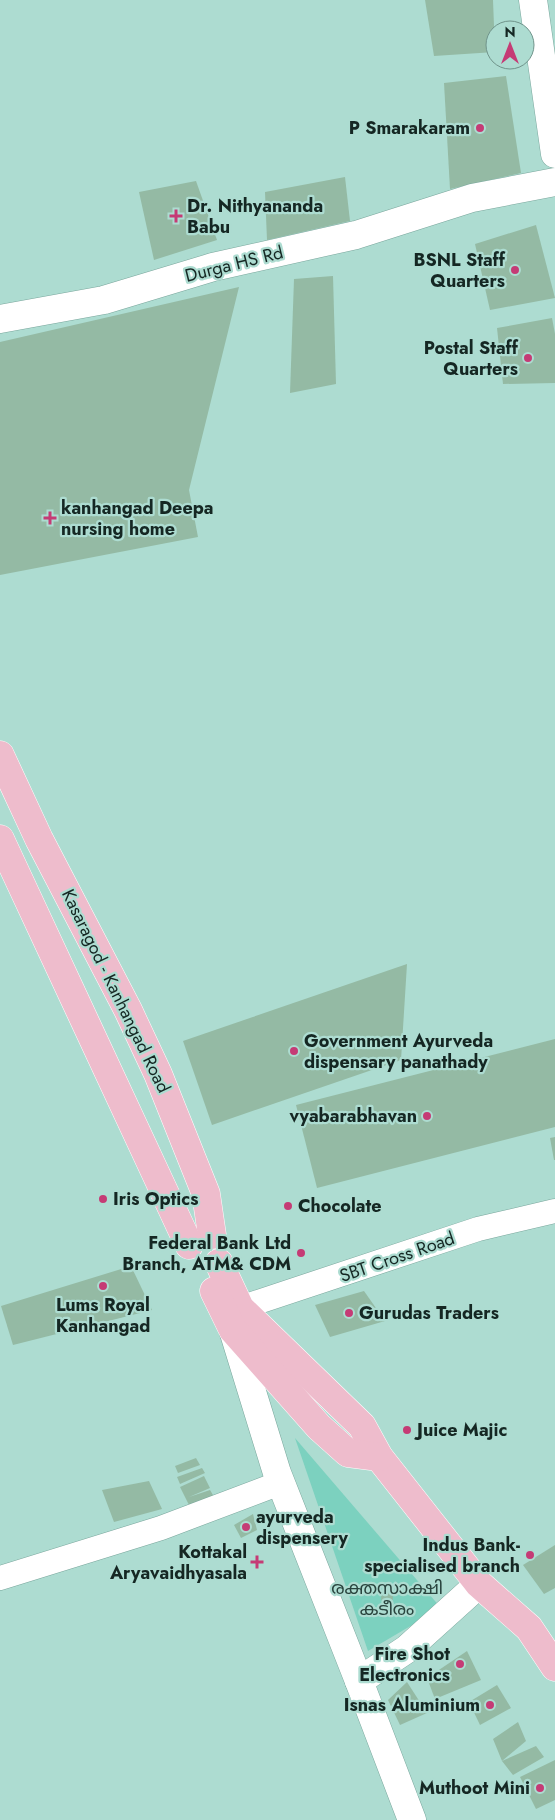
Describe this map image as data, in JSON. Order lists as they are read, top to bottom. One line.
{"streets":{"main road":["Kasaragod - Kanhangad Road"],"street":["Durga HS Rd","SBT Cross Road"]},"crossings":[["Kasaragod - Kanhangad Road","SBT Cross Road"]],"parks":["രക്തസാക്ഷി കടീരം"],"places":{"other":["P Smarakaram","BSNL Staff Quarters","Postal Staff Quarters","Government Ayurveda dispensary panathady","vyabarabhavan","Iris Optics","Chocolate","Federal Bank Ltd Branch, ATM& CDM","Lums Royal Kanhangad","Gurudas Traders","Juice Majic","ayurveda dispensery","Indus Bank- specialised branch","Fire Shot Electronics","Isnas Aluminium","Muthoot Mini"],"health":["Dr. Nithyananda Babu","kanhangad Deepa nursing home","Kottakal Aryavaidhyasala"]},"north":"top"}
